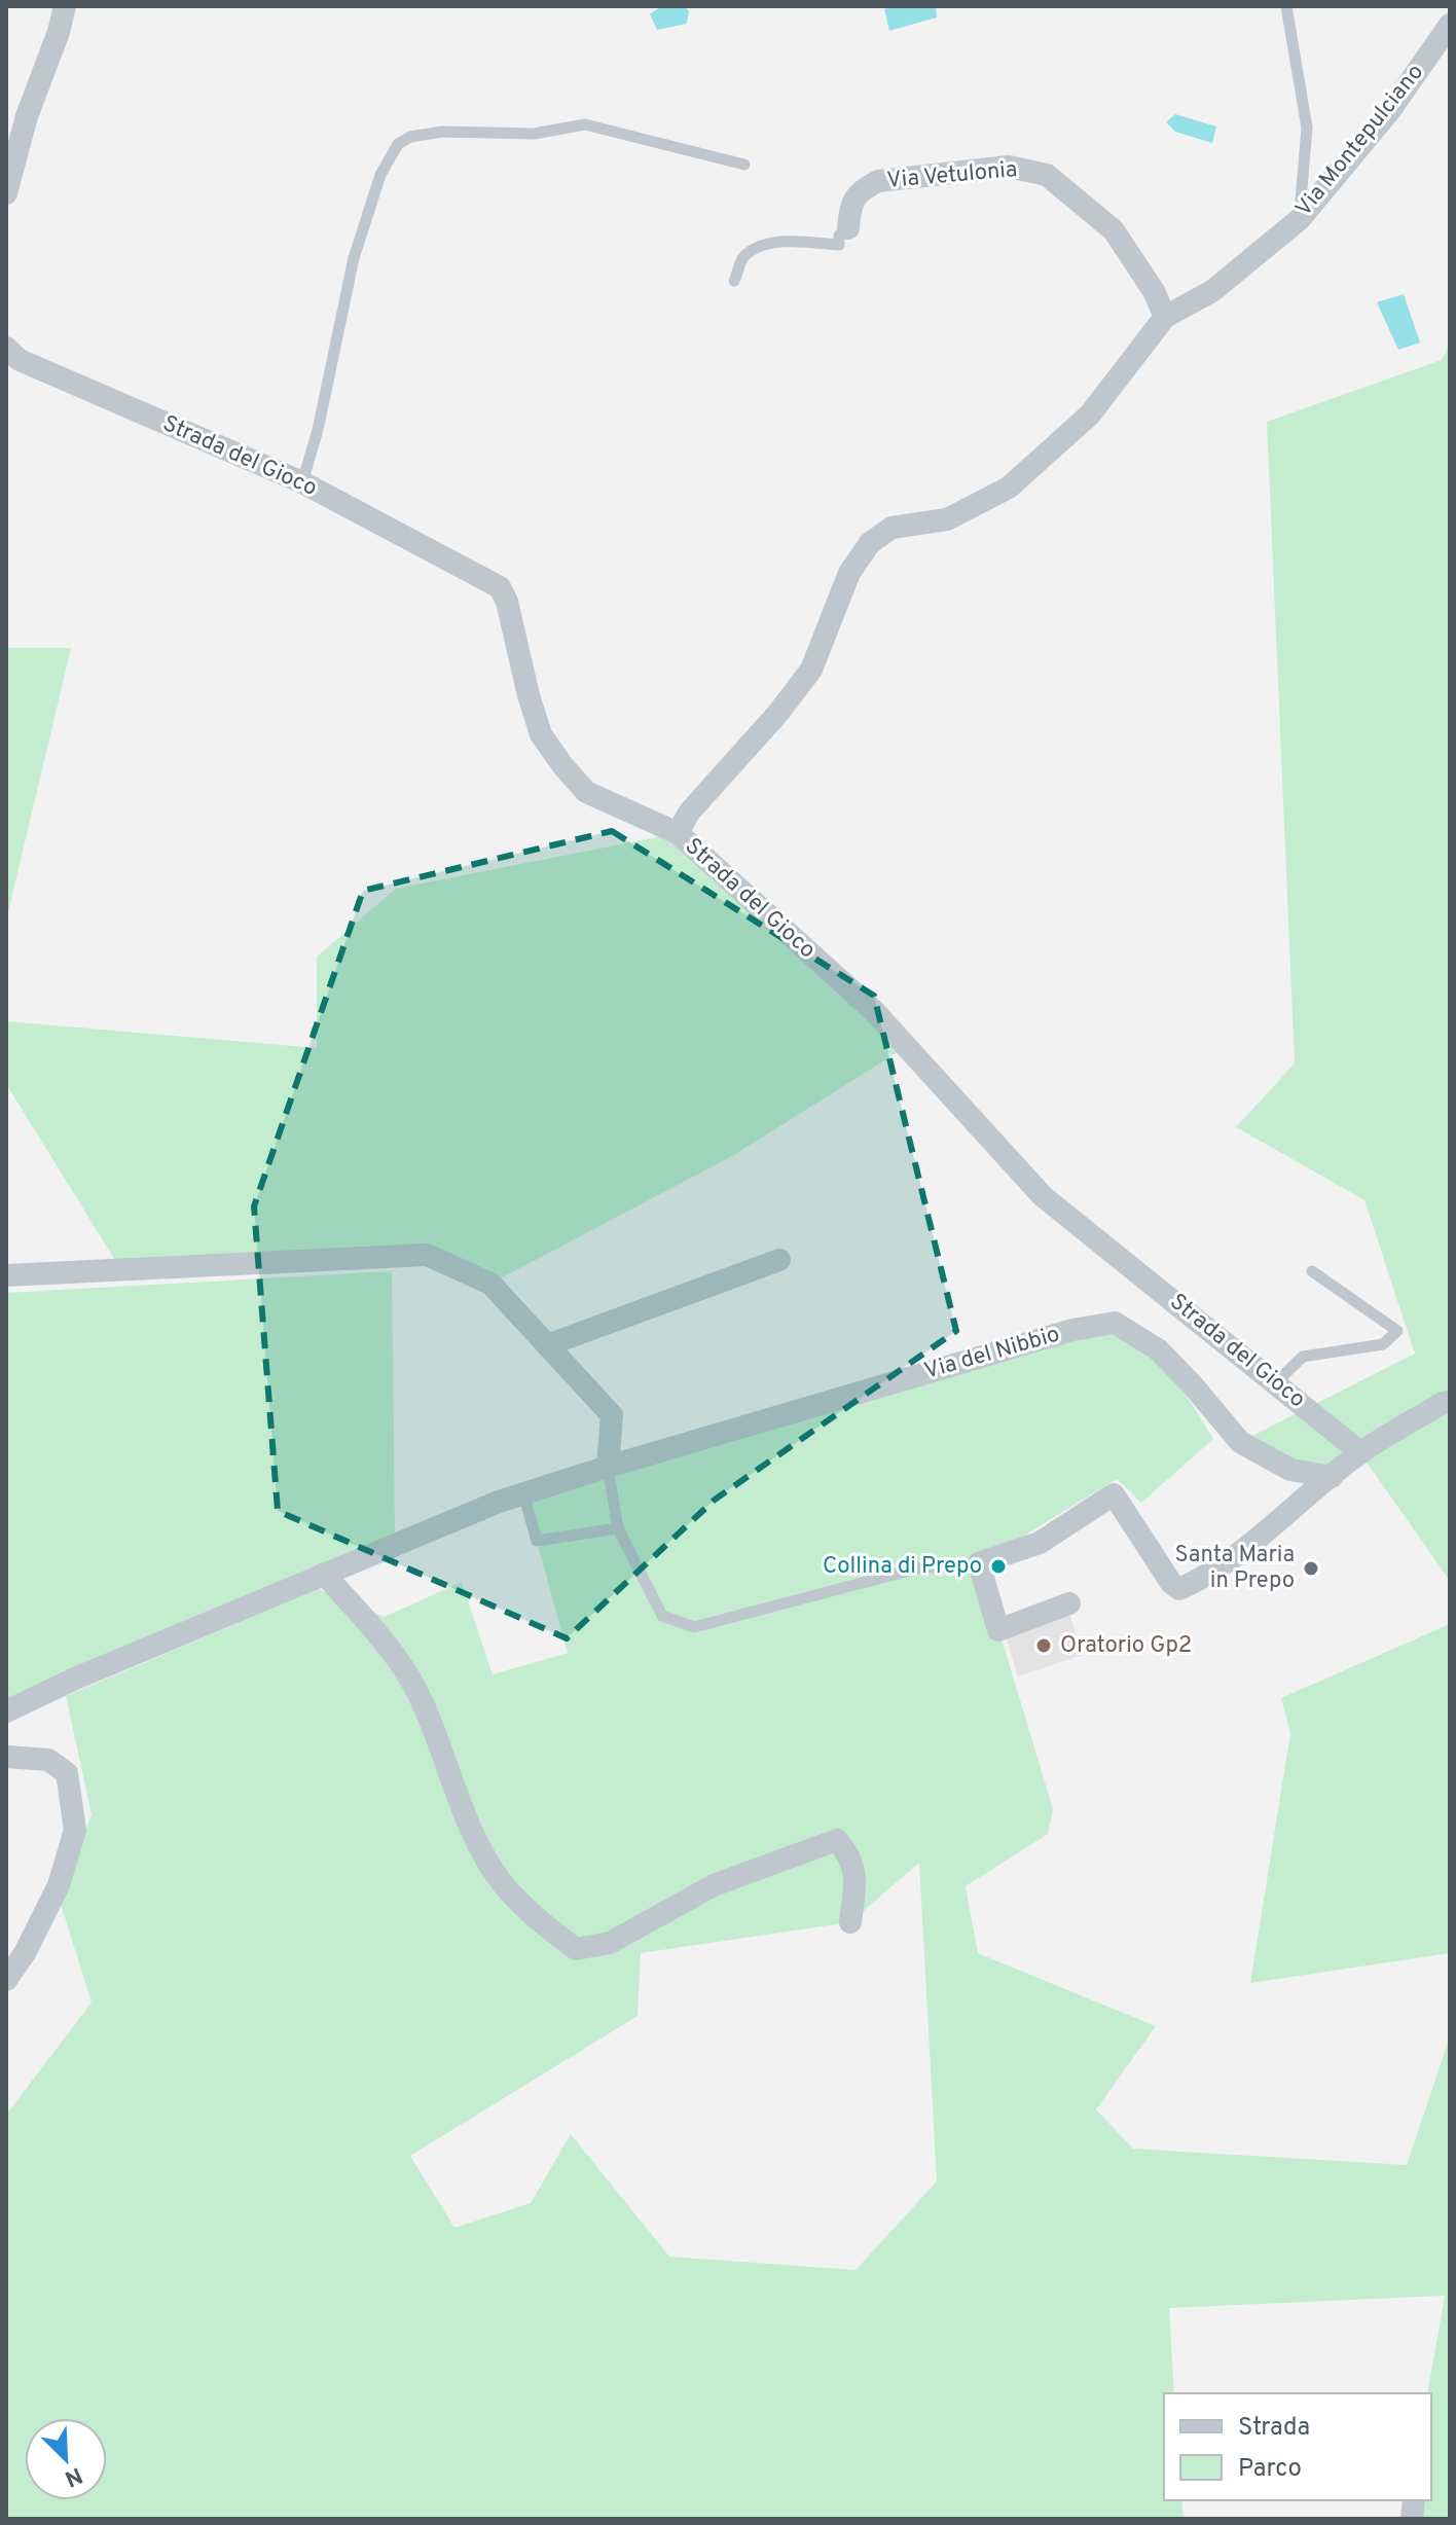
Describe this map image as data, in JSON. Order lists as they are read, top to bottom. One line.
{"streets":{"street":["Via Montepulciano","Via Vetulonia","Strada del Gioco","Via del Nibbio"]},"crossings":[["Via Montepulciano","Via Vetulonia"],["Via Montepulciano","Strada del Gioco"]],"places":["Collina di Prepo","Santa Maria in Prepo","Oratorio Gp2"],"legend":["Strada","Parco"],"north":"bottom right"}
